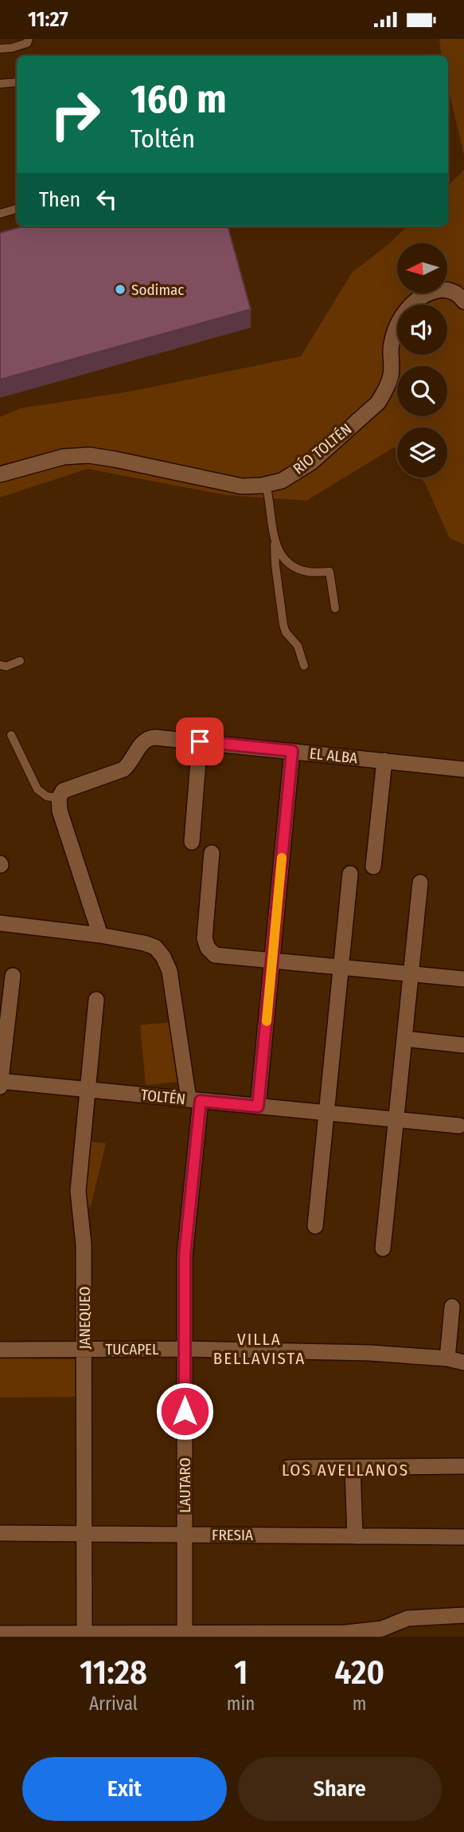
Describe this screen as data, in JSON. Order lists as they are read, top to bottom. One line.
{"streets":{"street":["RÍO TOLTÉN","EL ALBA","TOLTÉN","JANEQUEO","TUCAPEL","LAUTARO","FRESIA"]},"crossings":[["TOLTÉN","JANEQUEO"],["TOLTÉN","LAUTARO"],["JANEQUEO","TUCAPEL"],["JANEQUEO","FRESIA"],["TUCAPEL","LAUTARO"],["LAUTARO","FRESIA"]],"districts":["VILLA BELLAVISTA","LOS AVELLANOS"],"places":["Sodimac"],"north":"left","page":{"status":"11:27","turn":["160 m","Toltén"],"then":"Then","eta":["11:28","Arrival","1","min","420","m"],"buttons":["Exit","Share"]}}
